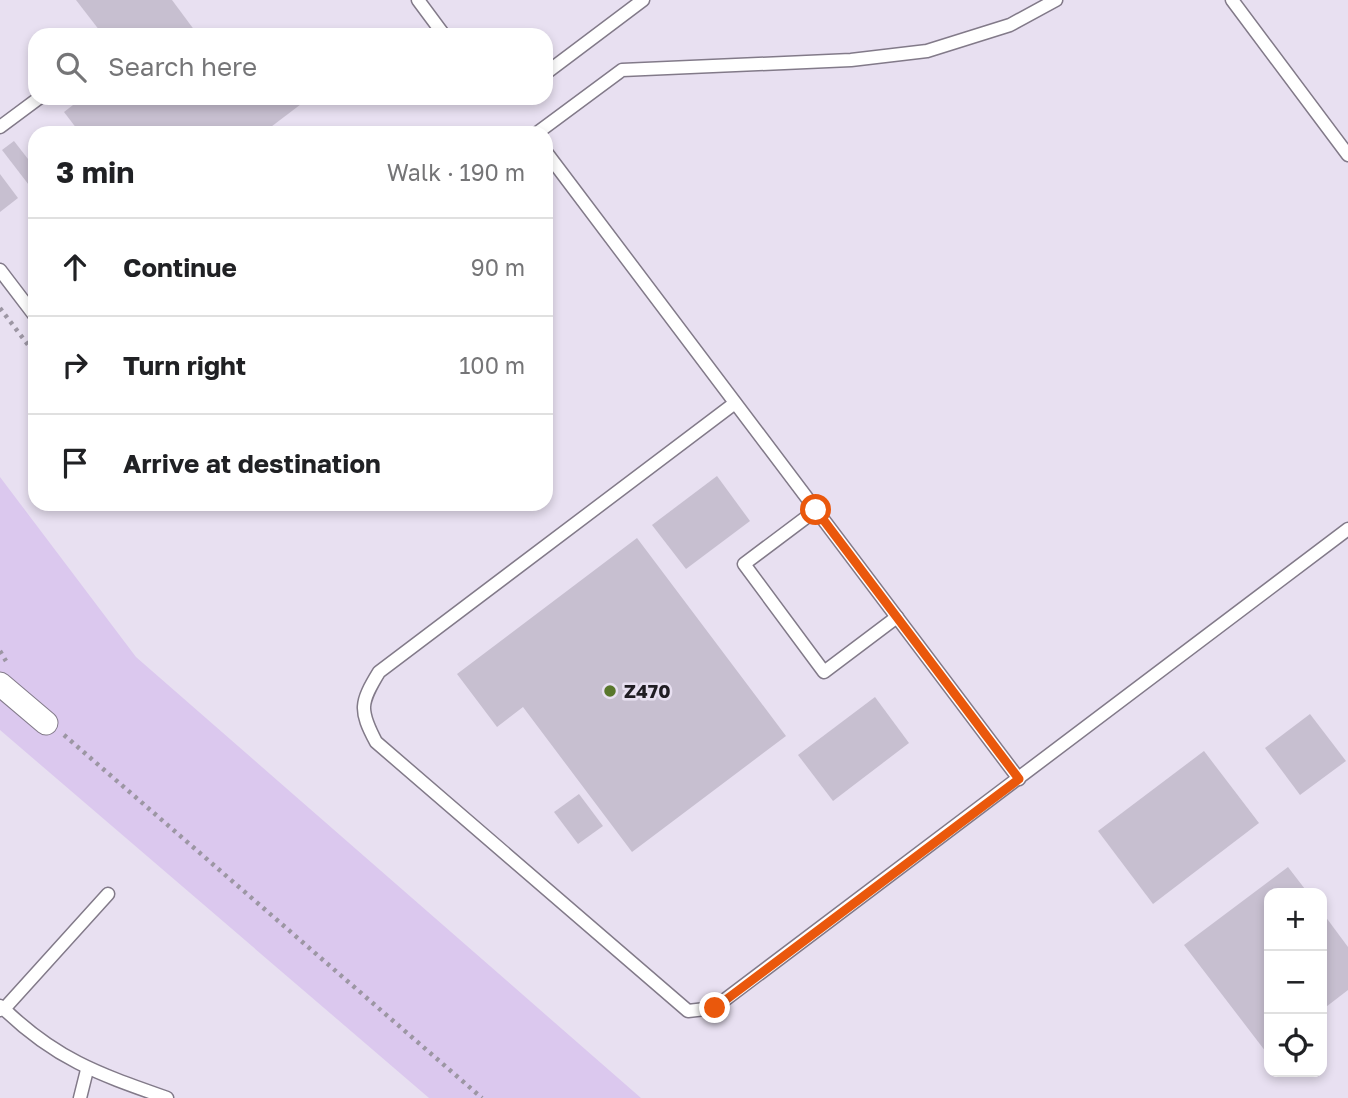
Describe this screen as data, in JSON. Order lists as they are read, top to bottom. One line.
{"places":["Z470"],"page":{"search":"Search here","heading":["3 min","Walk · 190 m"],"list":[["Continue","90 m"],["Turn right","100 m"],"Arrive at destination"],"map_buttons":["+","−"]}}
